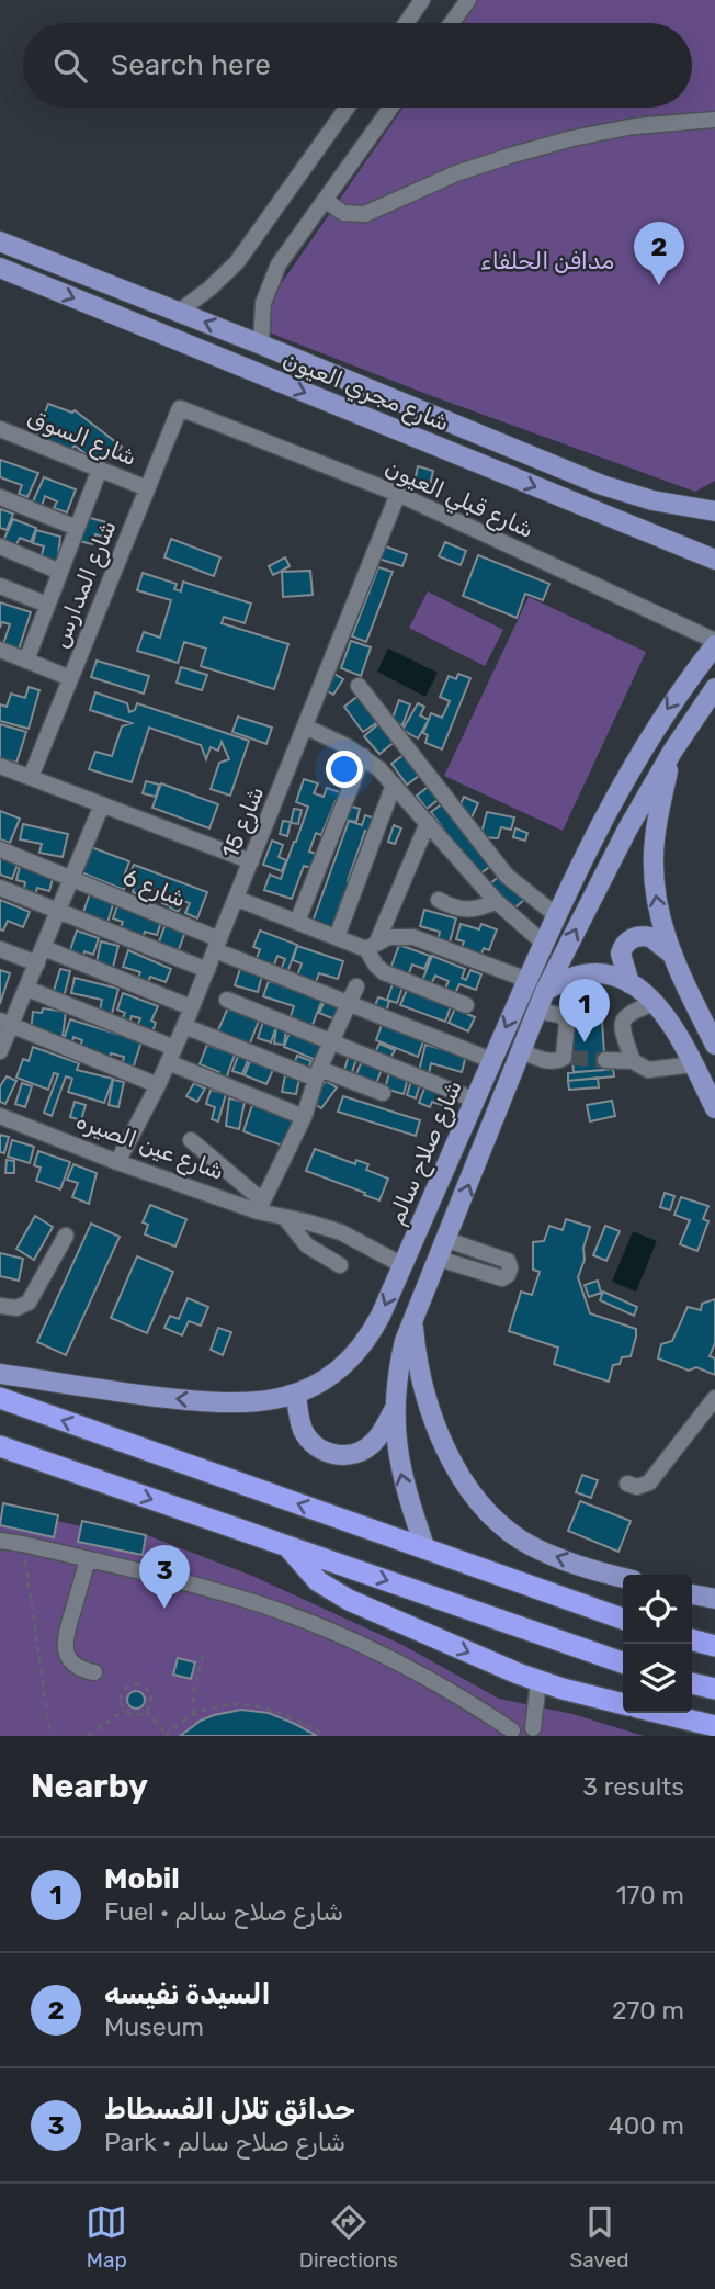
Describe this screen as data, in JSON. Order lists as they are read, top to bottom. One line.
{"streets":{"main road":["شارع مجري العيون","شارع صلاح سالم"],"street":["شارع السوق","شارع قبلي العيون","شارع المدارس","شارع 15","شارع 6","شارع عين الصيره"]},"crossings":[["شارع السوق","شارع المدارس"],["شارع قبلي العيون","شارع المدارس"],["شارع قبلي العيون","شارع 15"],["شارع قبلي العيون","شارع صلاح سالم"],["شارع 15","شارع 6"],["شارع 15","شارع عين الصيره"],["شارع 6","شارع صلاح سالم"],["شارع عين الصيره","شارع صلاح سالم"]],"parks":["مدافن الحلفاء"],"page":{"search":"Search here","pins":["2","1","3"],"heading":["Nearby","3 results"],"list":[{"mark":"1","name":"Mobil","note":"Fuel · شارع صلاح سالم","value":"170 m"},{"mark":"2","name":"السيدة نفيسه","note":"Museum","value":"270 m"},{"mark":"3","name":"حدائق تلال الفسطاط","note":"Park · شارع صلاح سالم","value":"400 m"}],"nav":["Map","Directions","Saved"]}}
